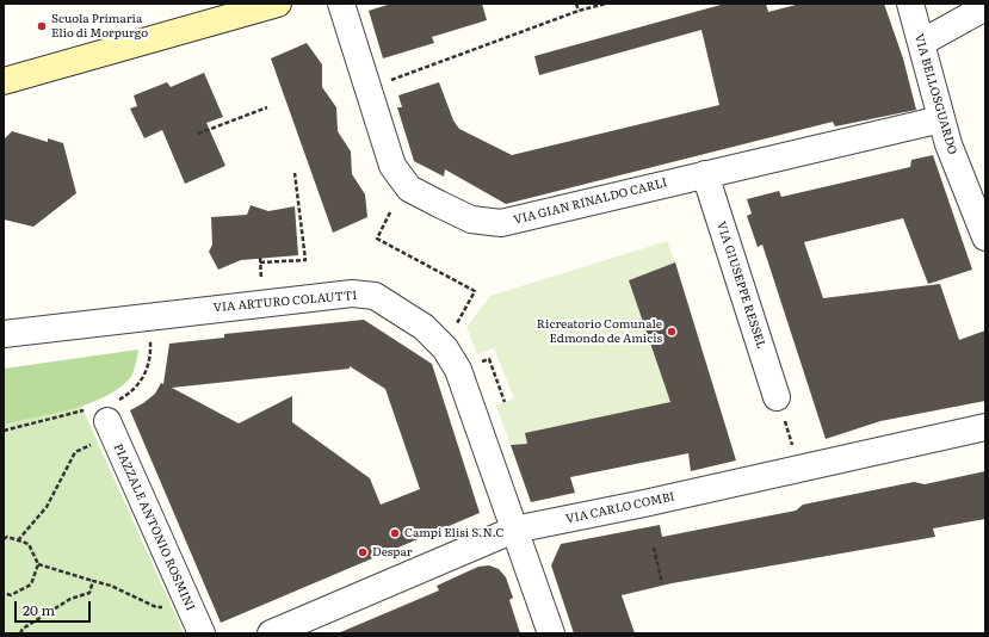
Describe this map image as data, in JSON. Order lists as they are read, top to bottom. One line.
{"streets":{"street":["VIA BELLOSGUARDO","VIA GIAN RINALDO CARLI","VIA GIUSEPPE RESSEL","VIA ARTURO COLAUTTI","VIA CARLO COMBI","PIAZZALE ANTONIO ROSMINI"]},"crossings":[["VIA BELLOSGUARDO","VIA GIAN RINALDO CARLI"],["VIA GIAN RINALDO CARLI","VIA GIUSEPPE RESSEL"],["VIA ARTURO COLAUTTI","VIA CARLO COMBI"]],"places":["Scuola Primaria Elio di Morpurgo","Ricreatorio Comunale Edmondo de Amicis","Campi Elisi S.N.C","Despar"],"scale_bar":"20 m"}
